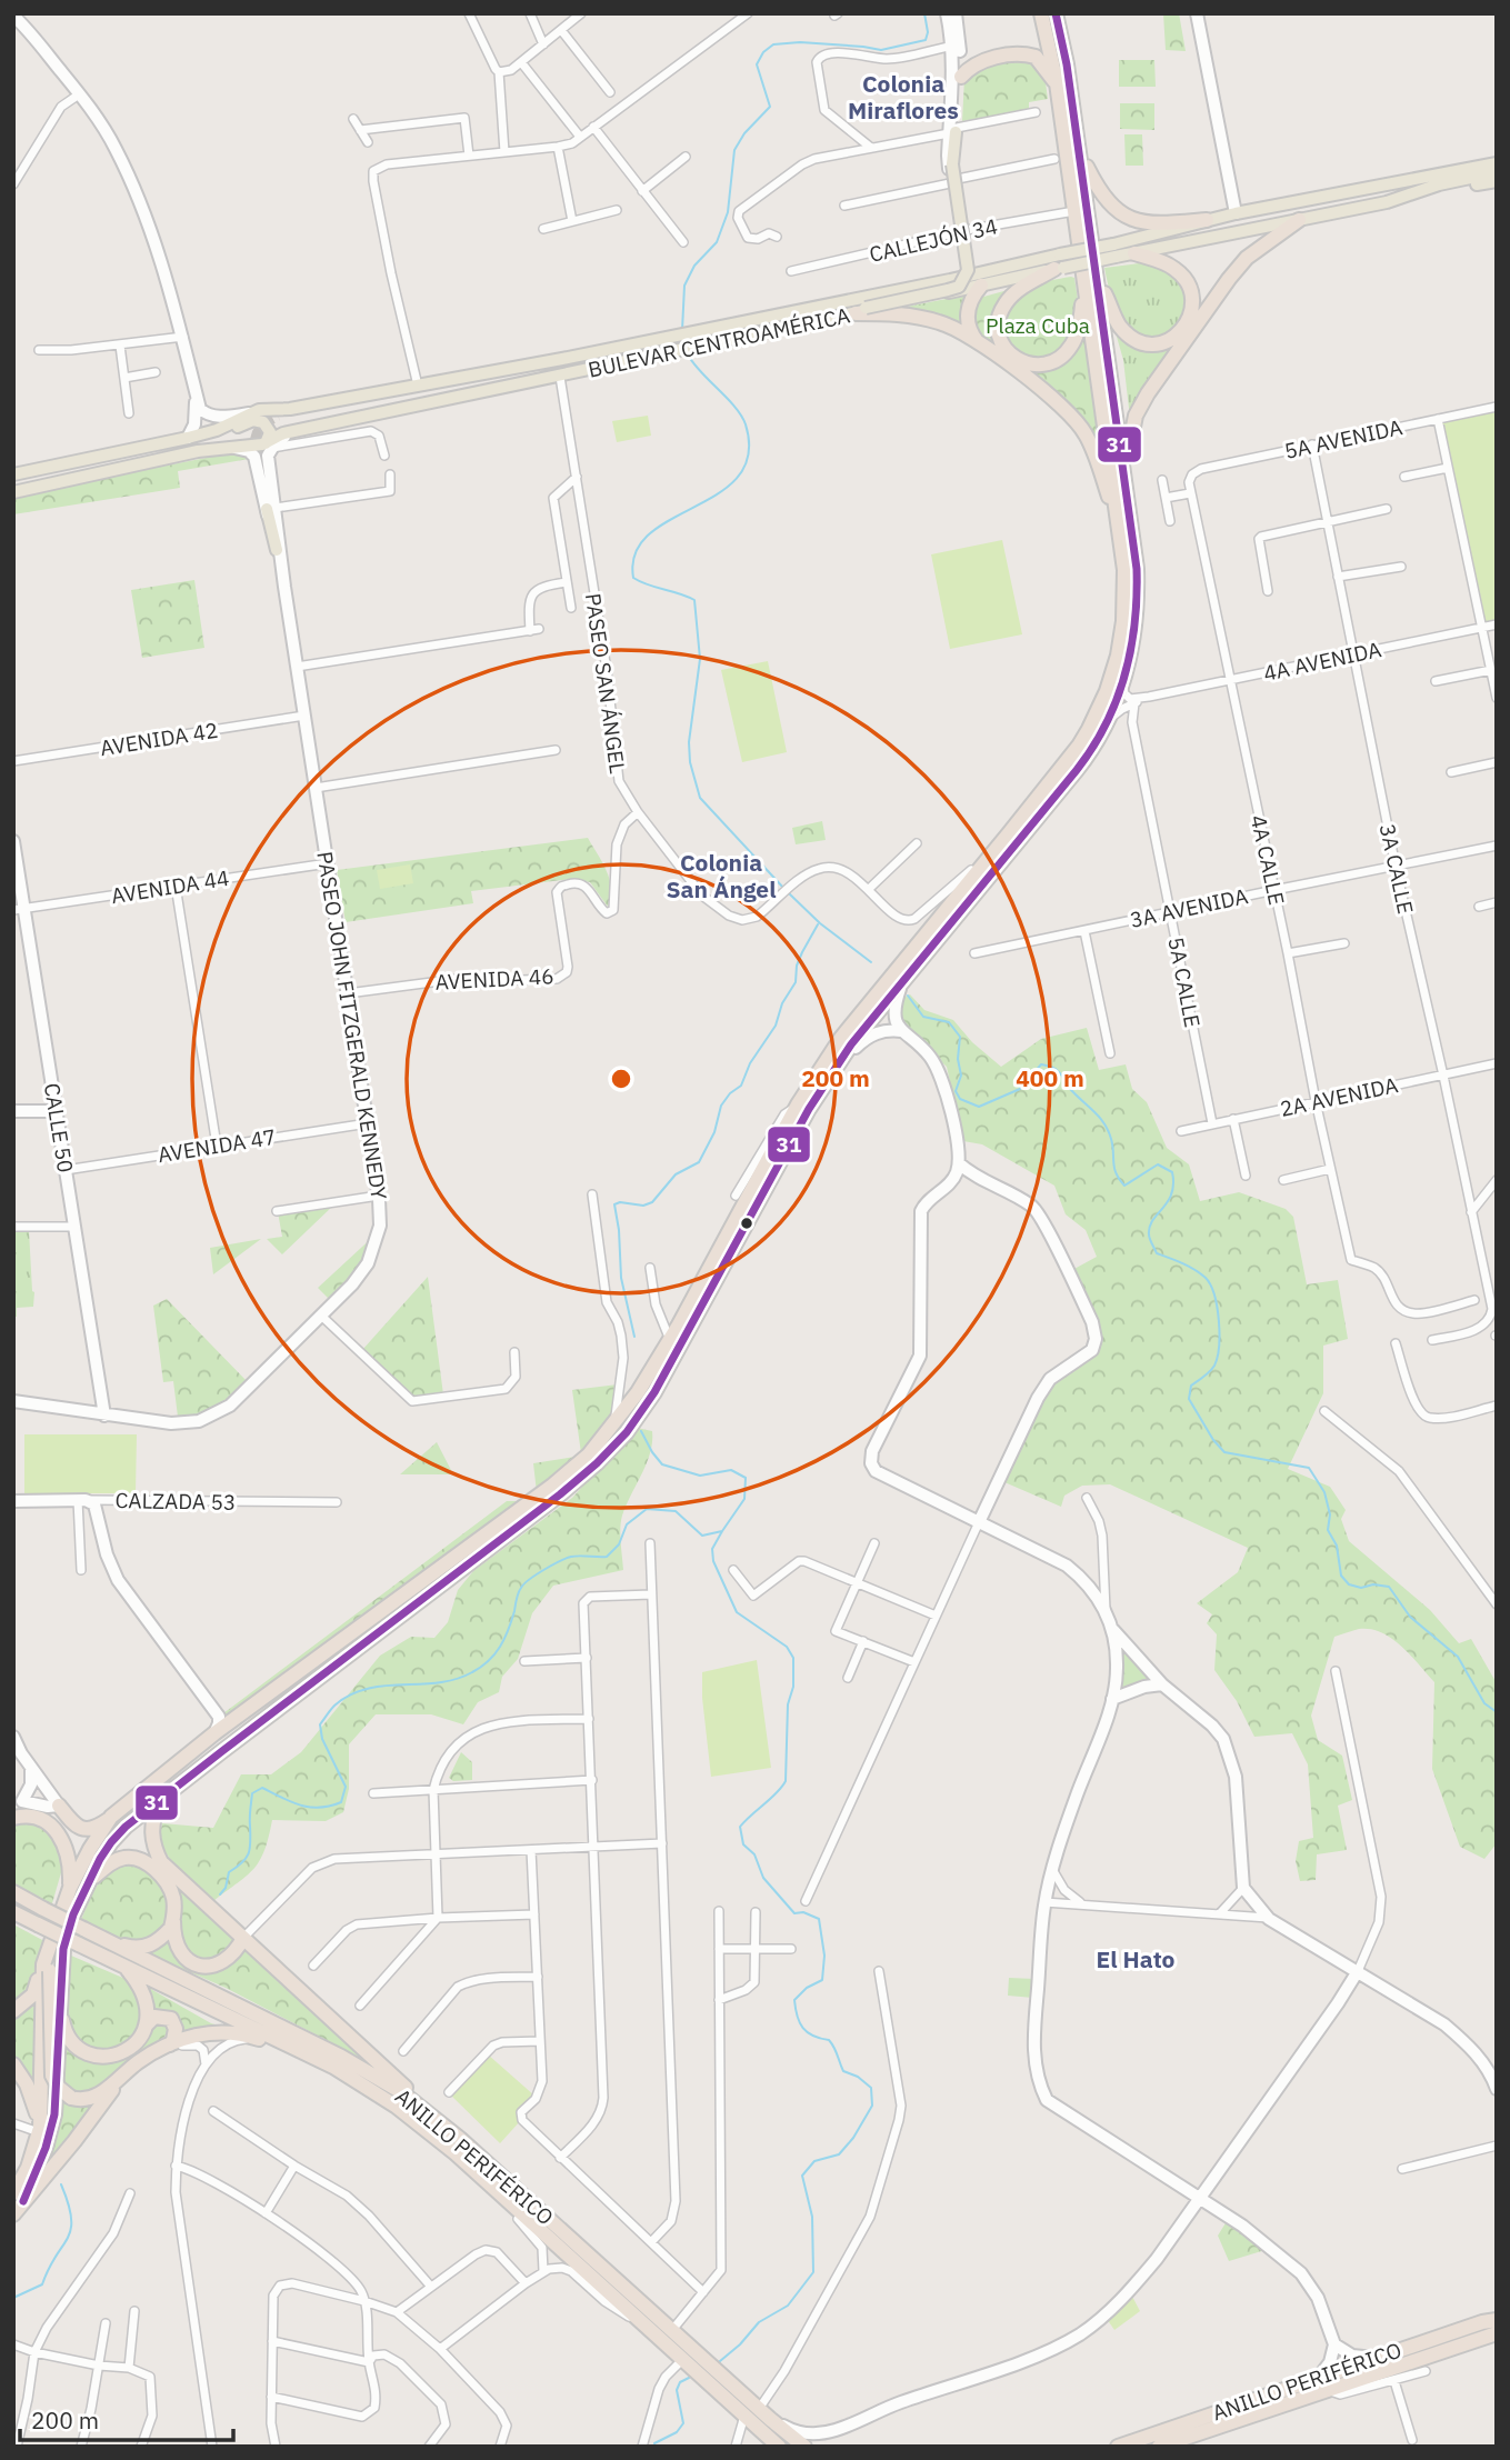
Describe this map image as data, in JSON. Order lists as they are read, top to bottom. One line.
{"streets":{"highway":["ANILLO PERIFÉRICO"],"main road":["BULEVAR CENTROAMÉRICA"],"street":["CALLEJÓN 34","5A AVENIDA","4A AVENIDA","PASEO SAN ÁNGEL","AVENIDA 42","4A CALLE","3A CALLE","AVENIDA 44","3A AVENIDA","AVENIDA 46","5A CALLE","PASEO JOHN FITZGERALD KENNEDY","2A AVENIDA","CALLE 50","AVENIDA 47","CALZADA 53"]},"crossings":[["BULEVAR CENTROAMÉRICA","PASEO SAN ÁNGEL"],["BULEVAR CENTROAMÉRICA","PASEO JOHN FITZGERALD KENNEDY"],["5A AVENIDA","4A CALLE"],["5A AVENIDA","3A CALLE"],["4A AVENIDA","4A CALLE"],["4A AVENIDA","3A CALLE"],["4A AVENIDA","5A CALLE"],["PASEO SAN ÁNGEL","AVENIDA 46"],["AVENIDA 42","PASEO JOHN FITZGERALD KENNEDY"],["4A CALLE","3A AVENIDA"],["4A CALLE","2A AVENIDA"],["3A CALLE","3A AVENIDA"],["3A CALLE","2A AVENIDA"],["AVENIDA 44","PASEO JOHN FITZGERALD KENNEDY"],["AVENIDA 44","CALLE 50"],["3A AVENIDA","5A CALLE"],["AVENIDA 46","PASEO JOHN FITZGERALD KENNEDY"],["5A CALLE","2A AVENIDA"],["PASEO JOHN FITZGERALD KENNEDY","CALLE 50"],["PASEO JOHN FITZGERALD KENNEDY","AVENIDA 47"],["CALLE 50","AVENIDA 47"]],"districts":["Colonia Miraflores","Colonia San Ángel","El Hato"],"parks":["Plaza Cuba"],"lines":["transit line 31"],"scale_bar":"200 m","rings":["200 m","400 m"]}
